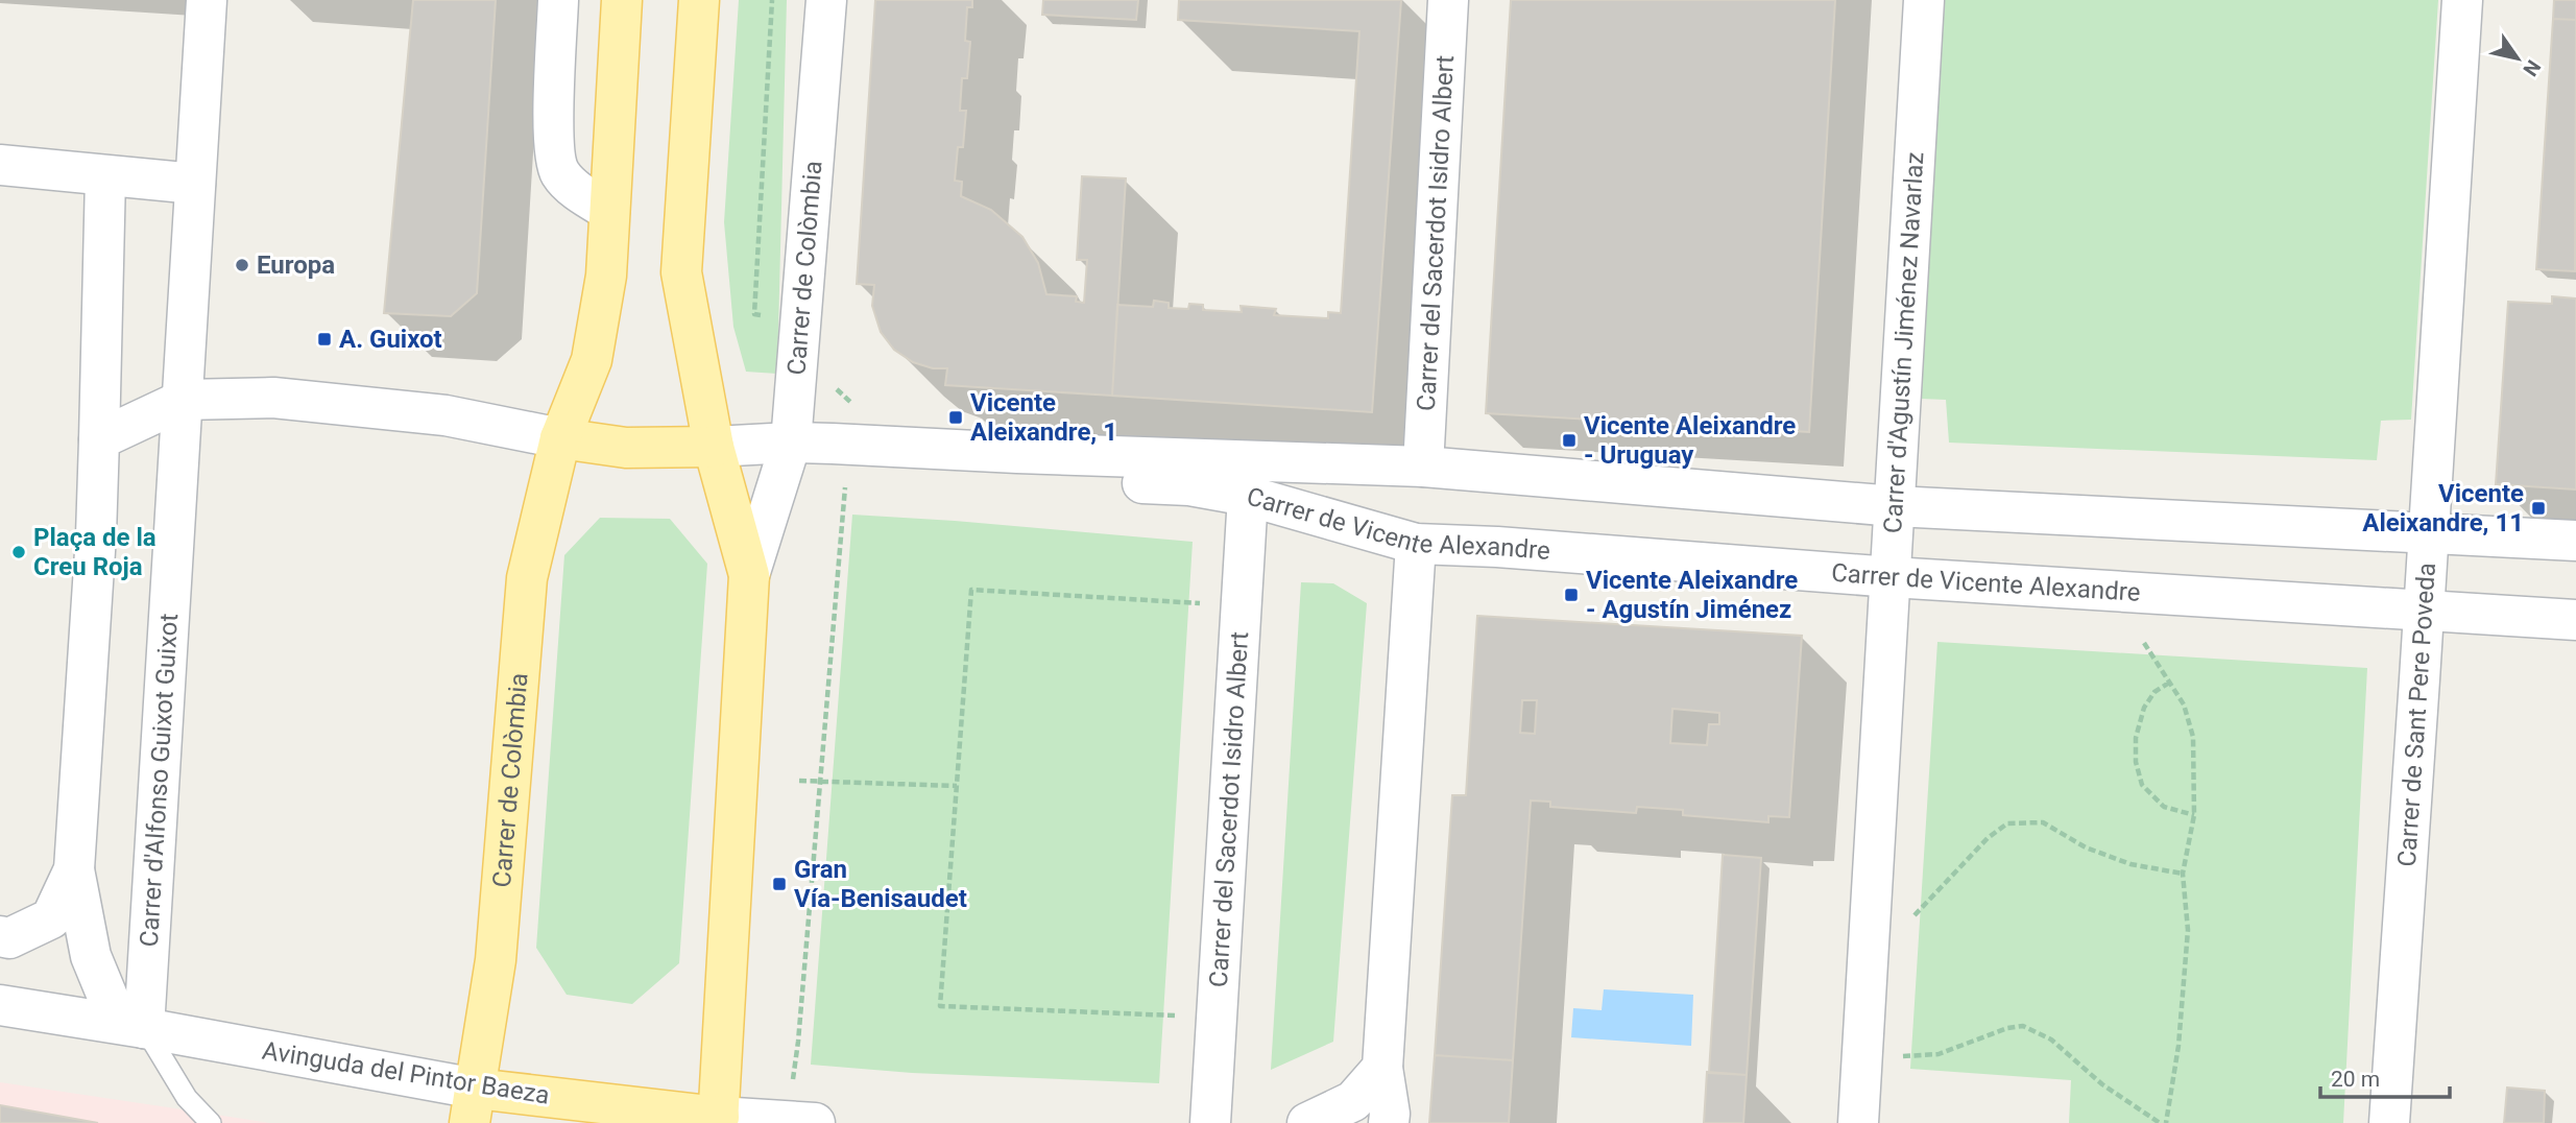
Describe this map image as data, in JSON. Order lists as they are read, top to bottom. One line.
{"streets":{"main road":["Carrer de Colòmbia","Avinguda del Pintor Baeza"],"street":["Carrer del Sacerdot Isidro Albert","Carrer d'Agustín Jiménez Navarlaz","Carrer de Vicente Alexandre","Carrer de Sant Pere Poveda","Carrer d'Alfonso Guixot Guixot"]},"crossings":[["Carrer del Sacerdot Isidro Albert","Carrer de Vicente Alexandre"],["Carrer de Colòmbia","Carrer de Vicente Alexandre"],["Carrer de Colòmbia","Avinguda del Pintor Baeza"],["Carrer d'Agustín Jiménez Navarlaz","Carrer de Vicente Alexandre"],["Carrer de Vicente Alexandre","Carrer de Sant Pere Poveda"],["Carrer d'Alfonso Guixot Guixot","Avinguda del Pintor Baeza"]],"places":{"other":["Europa","Plaça de la Creu Roja"],"transit":["A. Guixot","Vicente Aleixandre, 1","Vicente Aleixandre - Uruguay","Vicente Aleixandre, 11","Vicente Aleixandre - Agustín Jiménez","Gran Vía-Benisaudet"]},"scale_bar":"20 m","north":"bottom right"}
